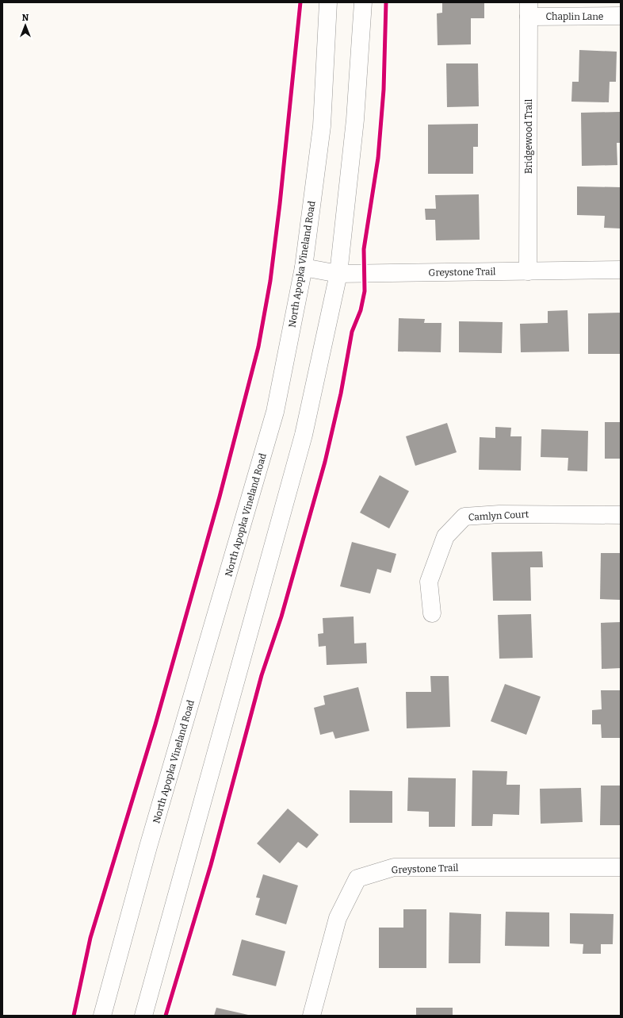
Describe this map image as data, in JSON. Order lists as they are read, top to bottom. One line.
{"streets":{"street":["Chaplin Lane","Bridgewood Trail","North Apopka Vineland Road","Greystone Trail","Camlyn Court"]},"crossings":[["Chaplin Lane","Bridgewood Trail"],["Bridgewood Trail","Greystone Trail"],["North Apopka Vineland Road","Greystone Trail"]],"north":"top"}
